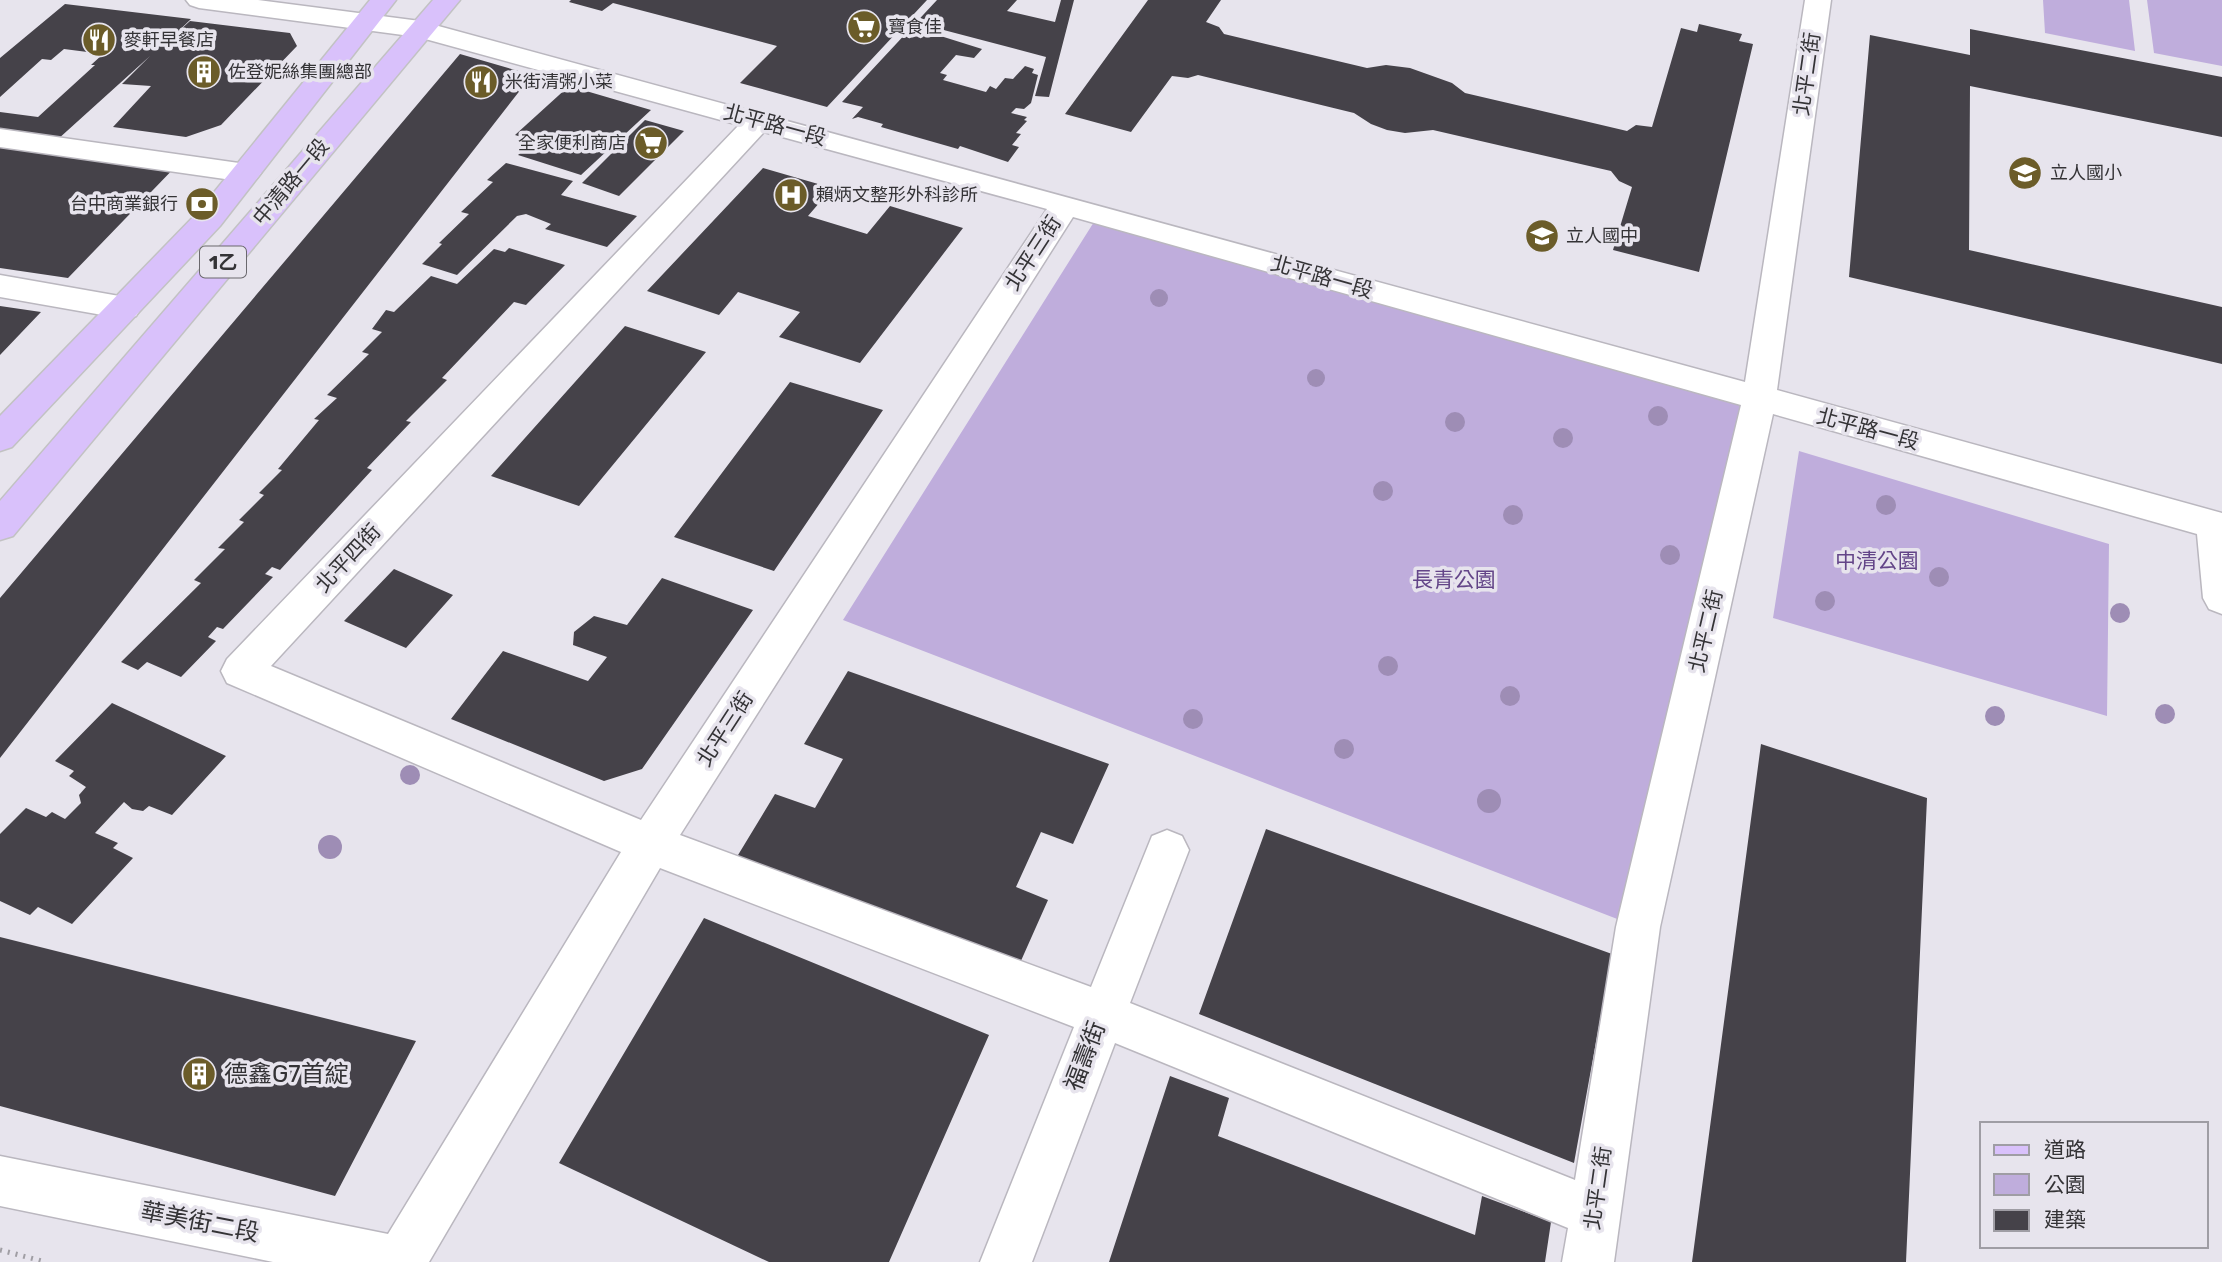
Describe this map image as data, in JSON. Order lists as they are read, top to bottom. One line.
{"streets":{"main road":["中清路一段","1乙"],"street":["北平二街","北平路一段","北平三街","北平四街","福壽街","華美街二段"]},"crossings":[["北平二街","北平路一段"],["北平路一段","中清路一段"],["北平路一段","北平三街"],["北平路一段","北平四街"],["北平三街","北平四街"],["北平三街","華美街二段"]],"parks":["中清公園","長青公園"],"places":{"supermarket":["寶食佳","全家便利商店"],"restaurant":["麥軒早餐店","米街清粥小菜"],"building":["佐登妮絲集團總部","德鑫G7首綻"],"school or university":["立人國小","立人國中"],"hospital":["賴炳文整形外科診所"],"bank":["台中商業銀行"]},"legend":["道路","公園","建築"]}
